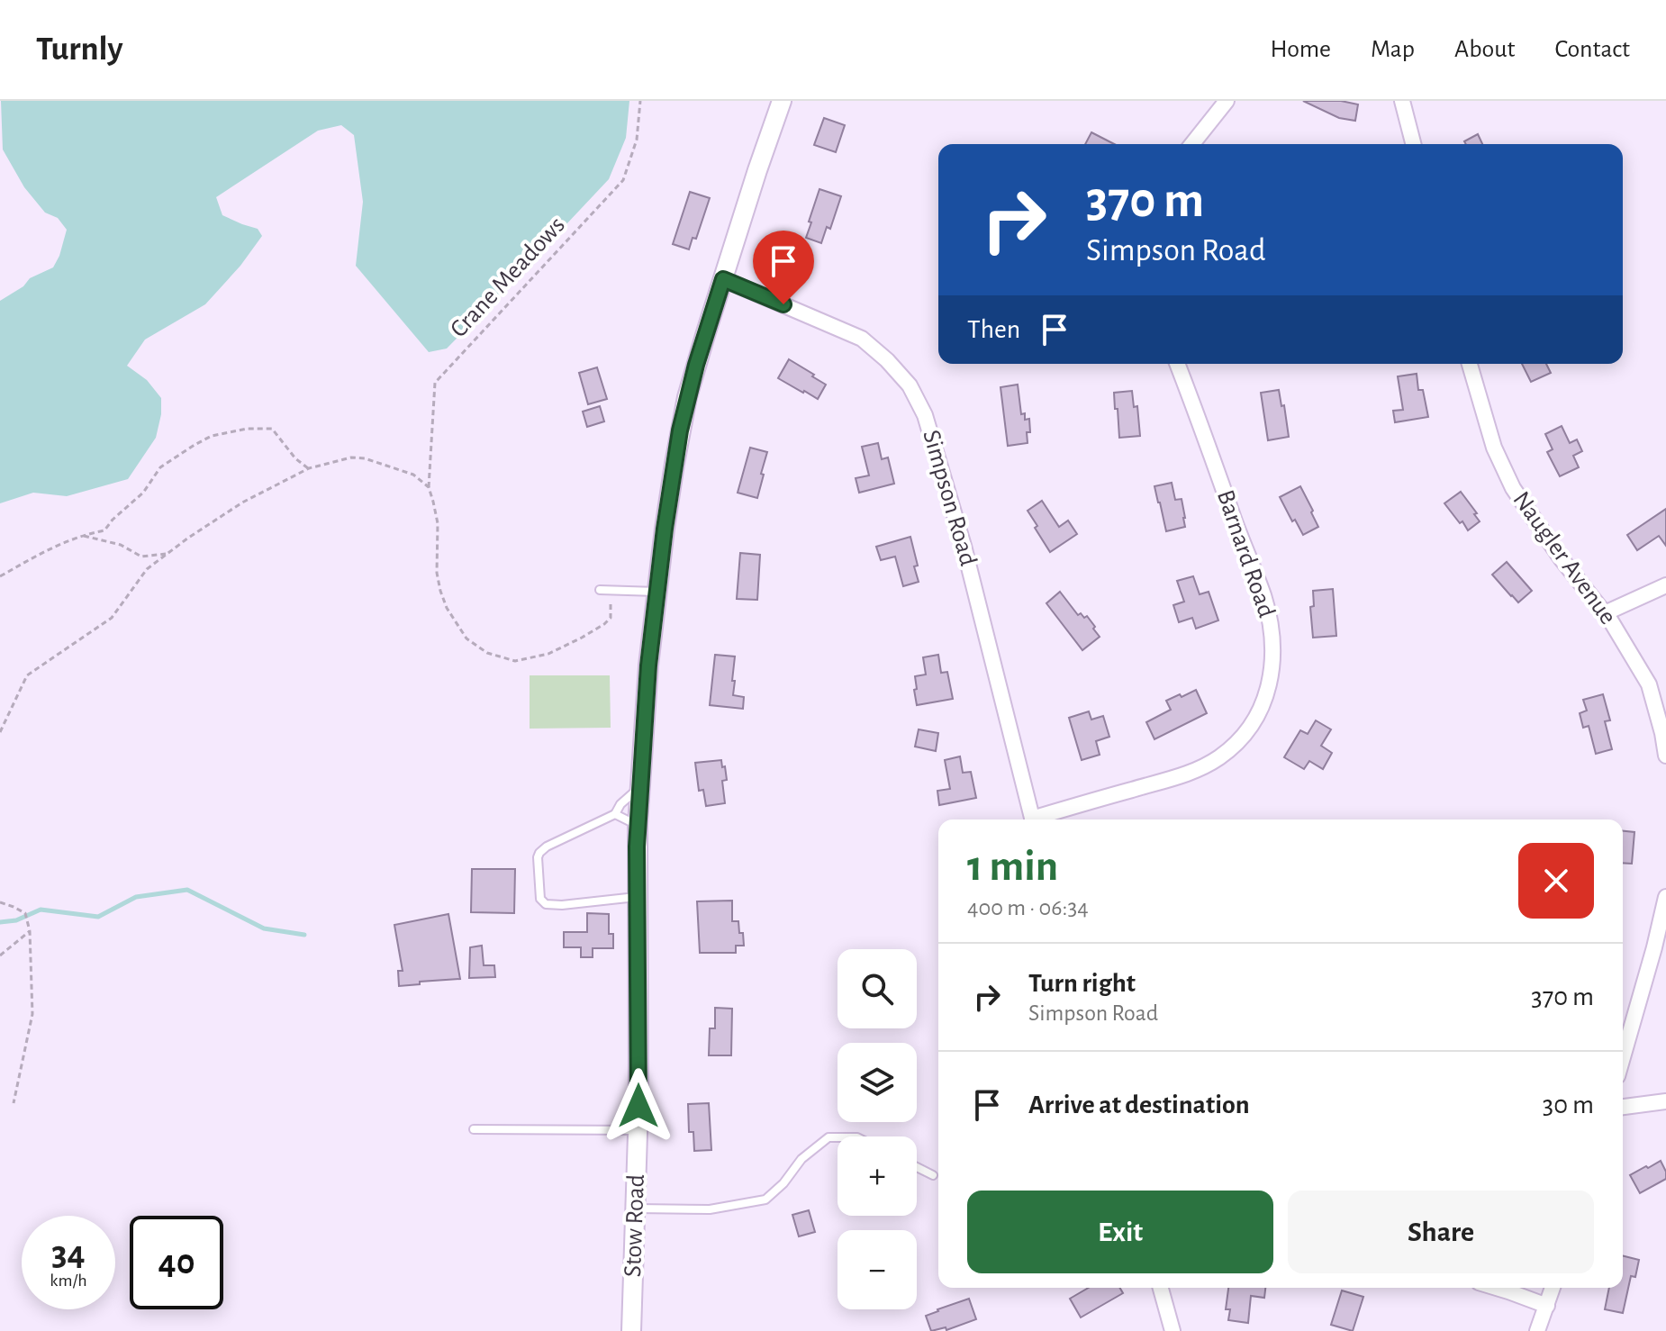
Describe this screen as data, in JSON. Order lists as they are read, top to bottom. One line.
{"streets":{"street":["Simpson Road","Barnard Road","Naugler Avenue","Stow Road"],"path":["Crane Meadows"]},"crossings":[["Simpson Road","Stow Road"]],"page":{"header":"Turnly","nav":["Home","Map","About","Contact"],"turn":["370 m","Simpson Road"],"then":"Then","heading":["1 min","400 m · 06:34"],"list":[{"name":"Turn right","note":"Simpson Road","value":"370 m"},{"name":"Arrive at destination","value":"30 m"}],"map_buttons":["+","−"],"buttons":["Exit","Share"],"speed":"34 km/h","limit":"40"}}
